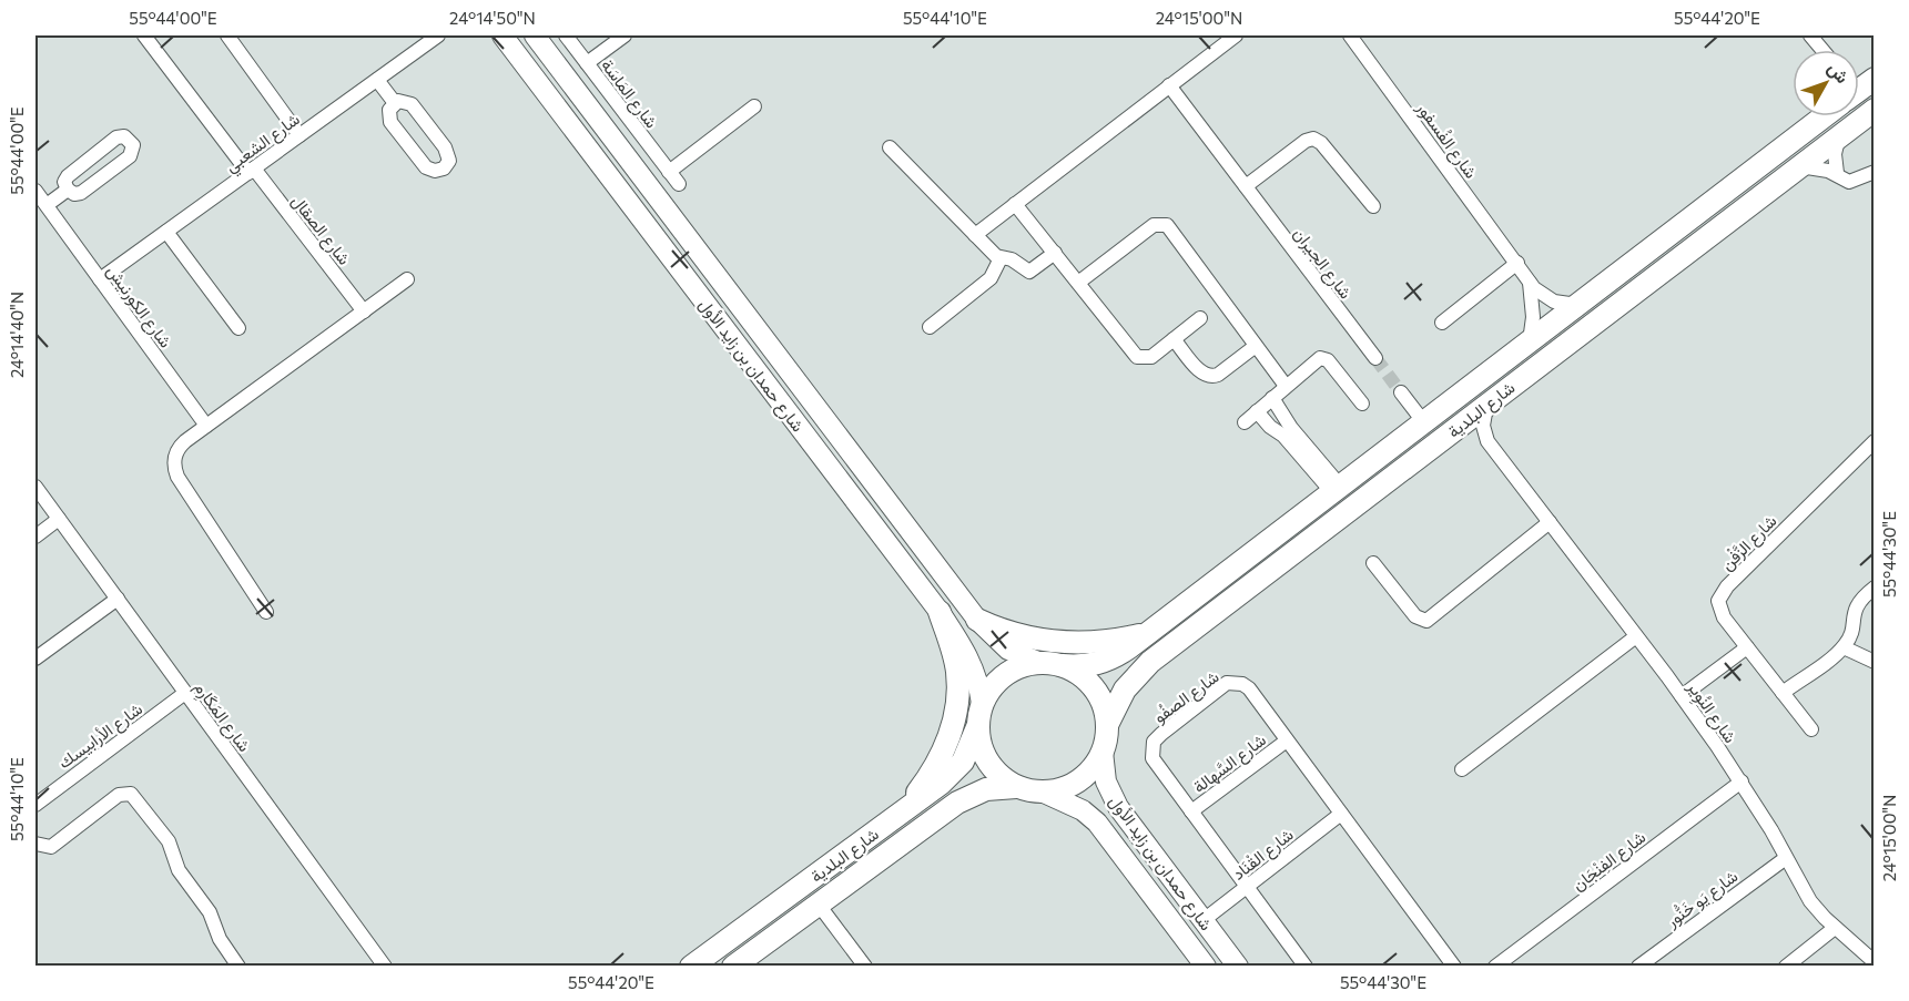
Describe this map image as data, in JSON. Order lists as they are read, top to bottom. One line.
{"streets":{"main road":["شارع حمدان بن زايد الأول","شارع البلدية"],"street":["شارع المَاسَة","شارع الفُسفور","شارع الشعبي","شارع الصقال","شارع الجيران","شارع الكورنيش","شارع الزَّفْن","شارع الصفُو","شارع النُوِير","شارع المَكَارِم","شارع الأرابيسك","شارع السَّهالة","شارع القْنَاد","شارع الفِنْجَان","شارع يَو خَنُّور"]},"crossings":[["شارع الفُسفور","شارع البلدية"],["شارع الشعبي","شارع الصقال"],["شارع الشعبي","شارع الكورنيش"],["شارع حمدان بن زايد الأول","شارع البلدية"],["شارع حمدان بن زايد الأول","شارع القْنَاد"],["شارع الصفُو","شارع السَّهالة"],["شارع الصفُو","شارع القْنَاد"],["شارع النُوِير","شارع الفِنْجَان"],["شارع النُوِير","شارع يَو خَنُّور"],["شارع المَكَارِم","شارع الأرابيسك"]],"north":"top right","coordinates":["55°44'00\"E","24°14'50\"N","55°44'10\"E","24°15'00\"N","55°44'20\"E","24°14'40\"N","55°44'30\"E"]}
